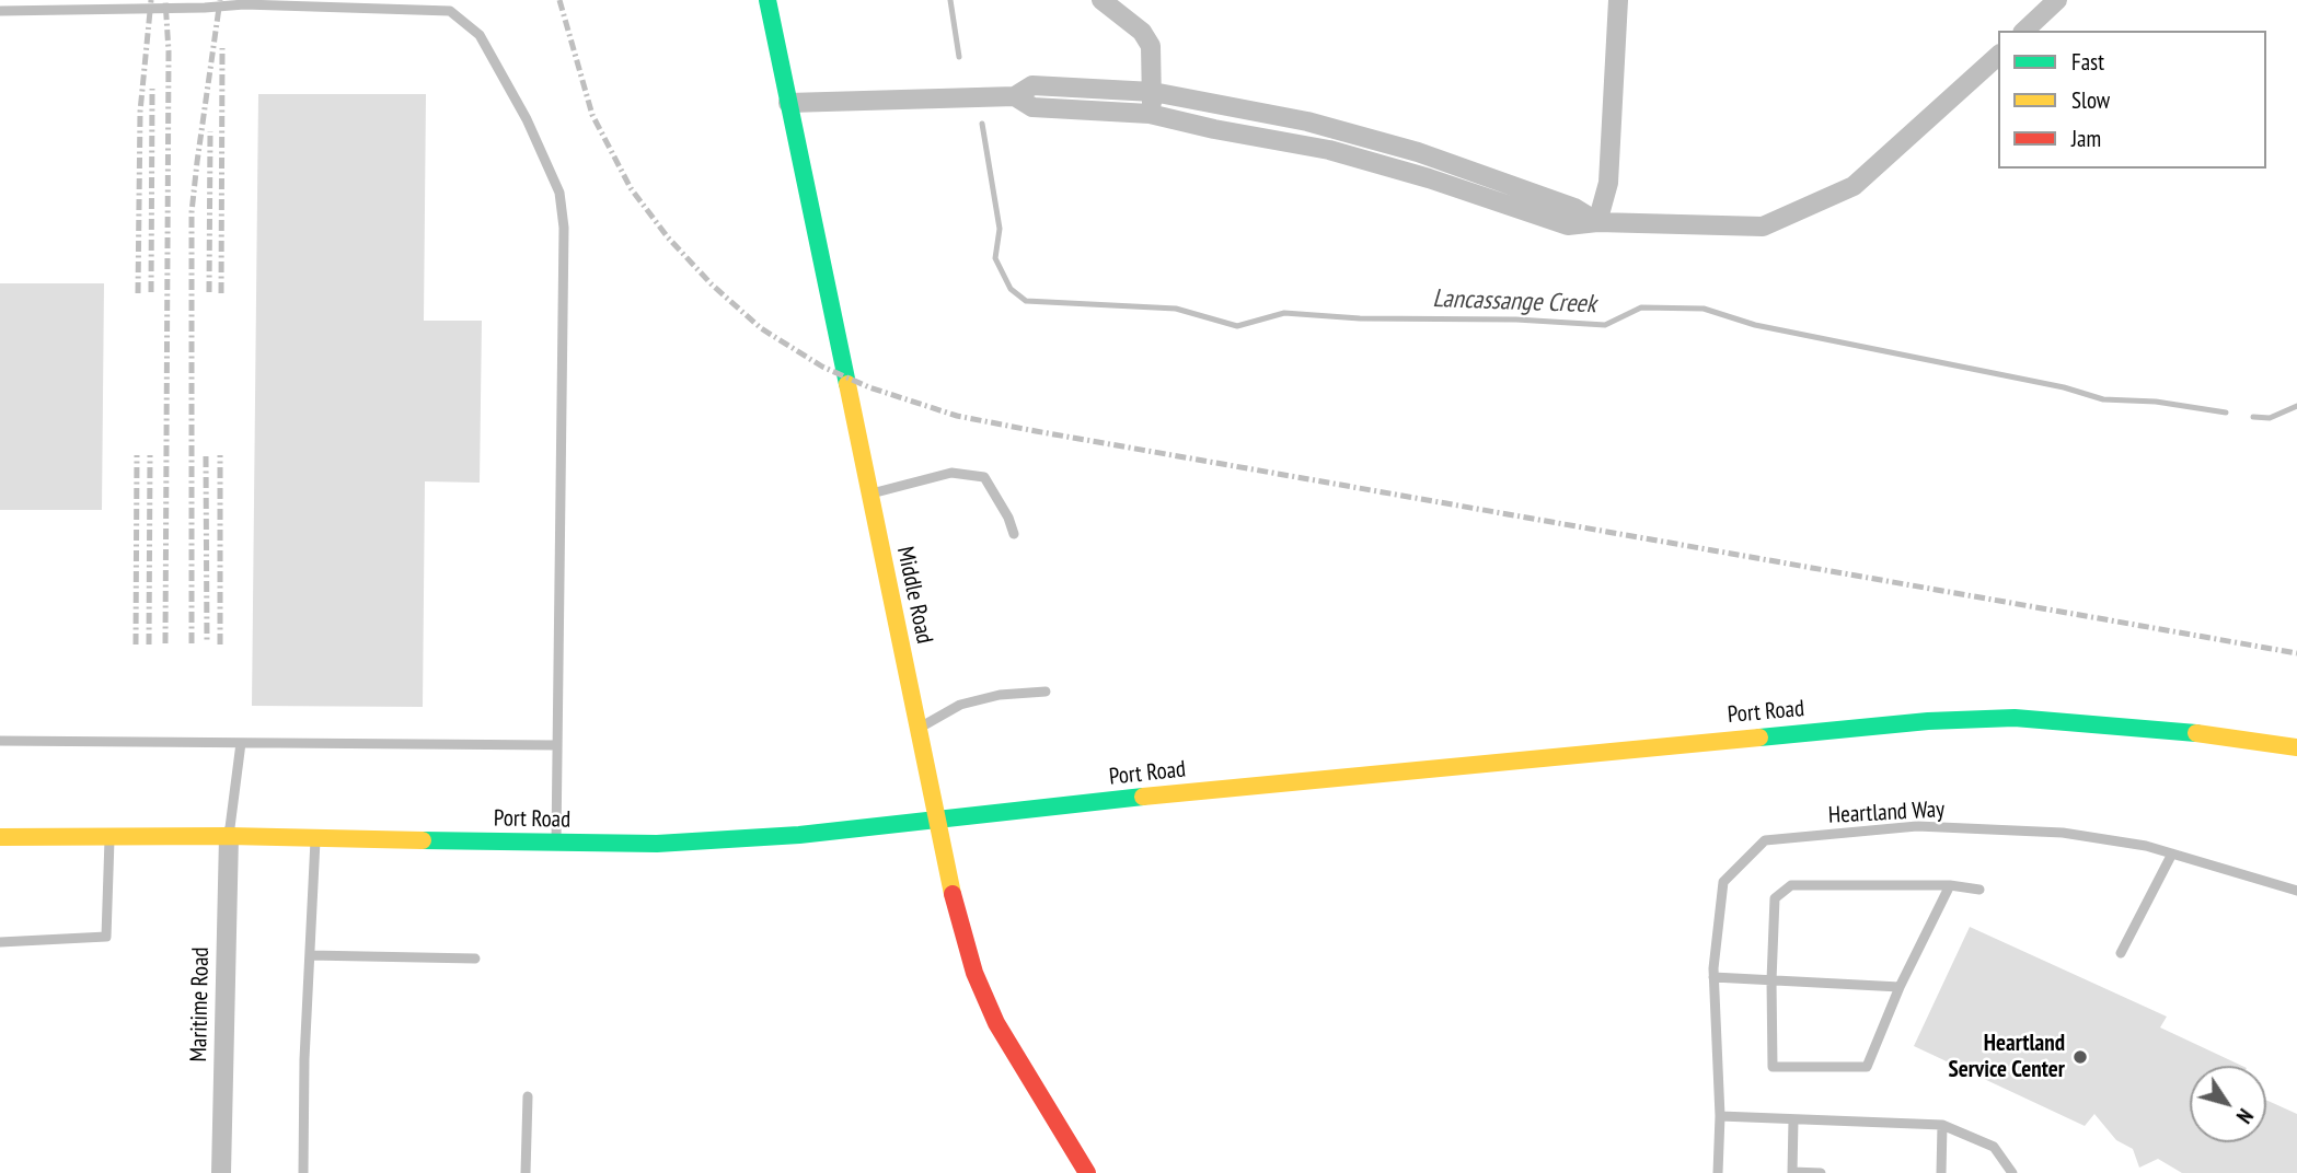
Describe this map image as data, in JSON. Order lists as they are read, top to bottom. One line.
{"streets":{"main road":["Middle Road","Port Road"],"street":["Maritime Road"],"lane":["Heartland Way"]},"crossings":[["Middle Road","Port Road"],["Port Road","Maritime Road"]],"water":["Lancassange Creek"],"places":["Heartland Service Center"],"legend":["Fast","Slow","Jam"],"north":"bottom right"}
